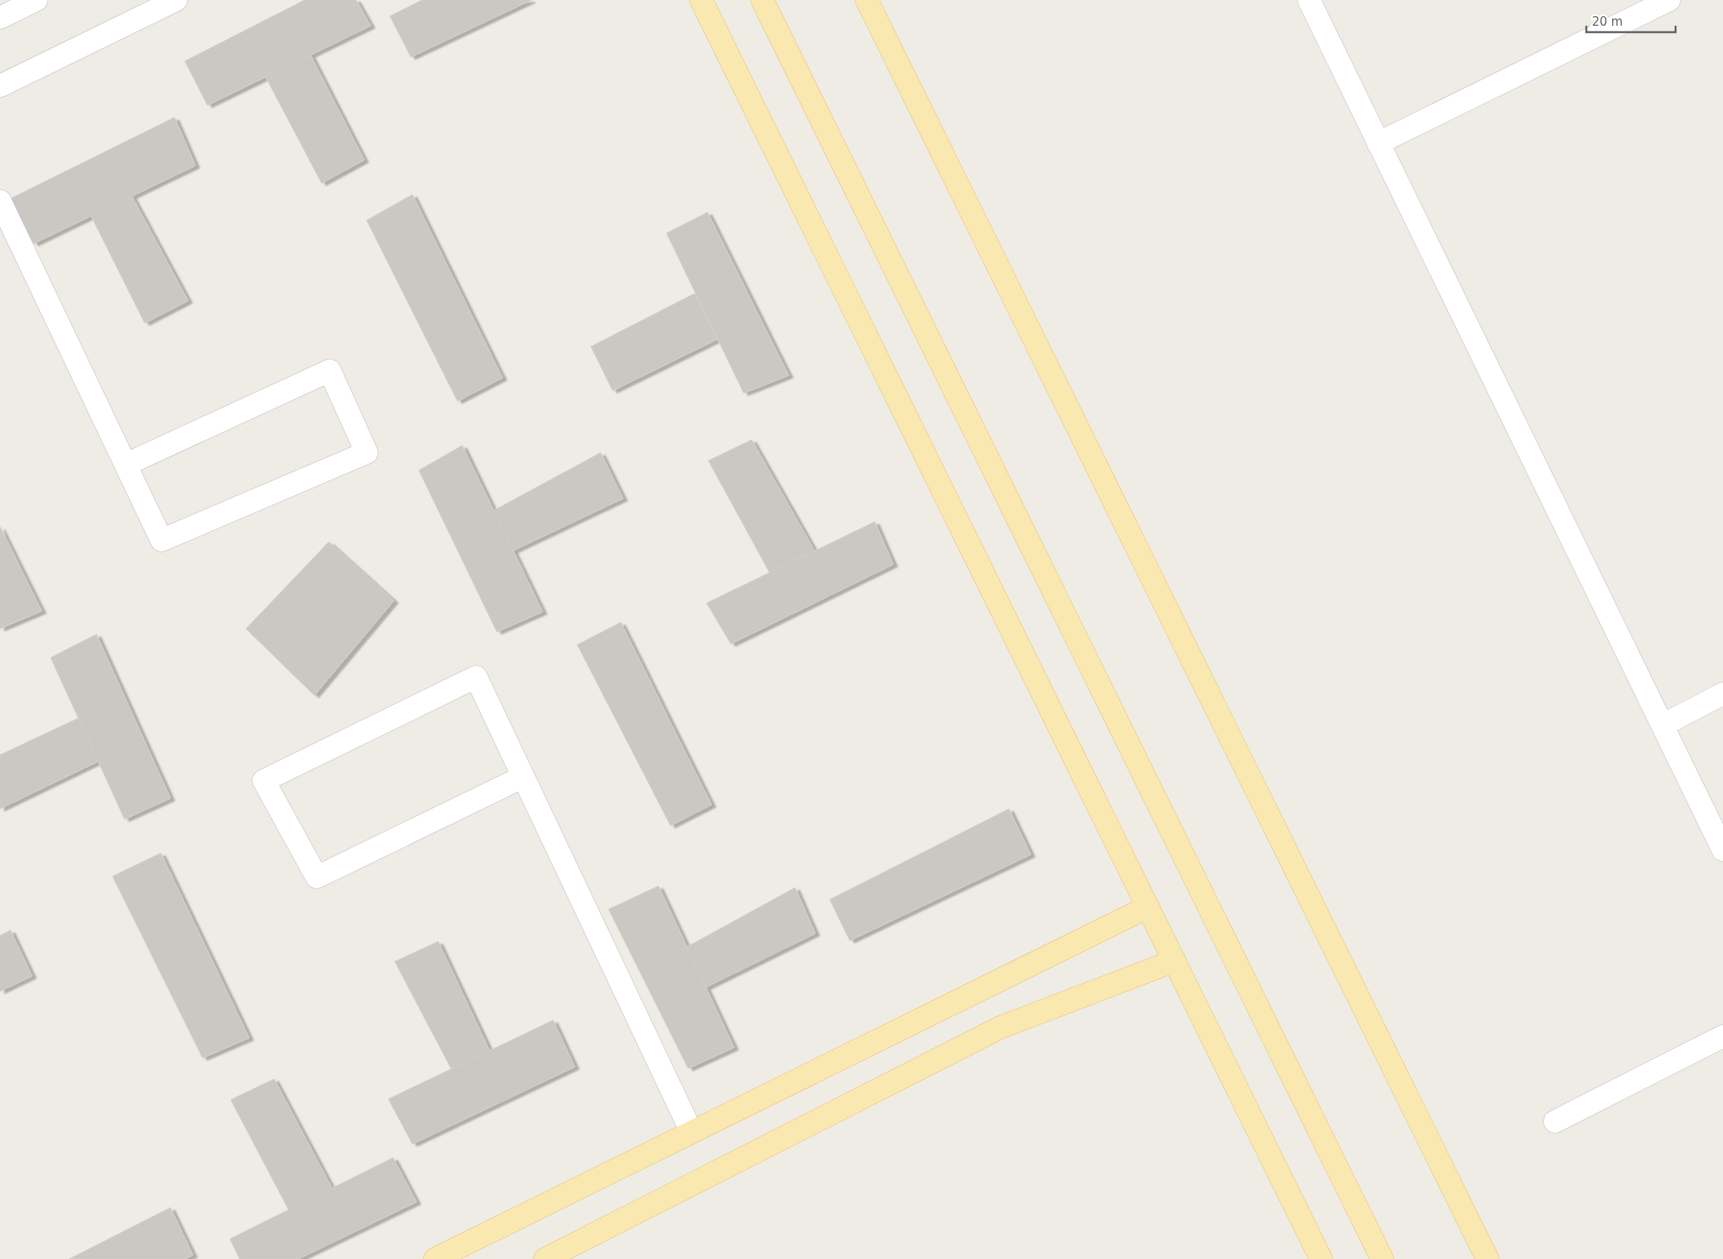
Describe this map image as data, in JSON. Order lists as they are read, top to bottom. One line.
{"scale_bar":"20 m"}
